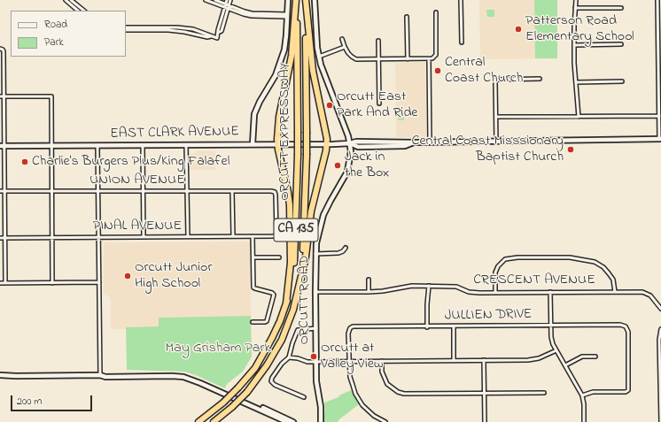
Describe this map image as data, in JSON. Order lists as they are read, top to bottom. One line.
{"streets":{"highway":["ORCUTT EXPRESSWAY","CA 135"],"main road":["EAST CLARK AVENUE","ORCUTT ROAD"],"street":["UNION AVENUE","PINAL AVENUE","CRESCENT AVENUE","JULLIEN DRIVE"]},"crossings":[["EAST CLARK AVENUE","ORCUTT ROAD"],["UNION AVENUE","PINAL AVENUE"],["CRESCENT AVENUE","ORCUTT ROAD"]],"parks":["May Grisham Park"],"places":["Patterson Road Elementary School","Central Coast Church","Orcutt East Park And Ride","Central Coast Misssionary Baptist Church","Charlie's Burgers Plus/King Falafel","Jack in the Box","Orcutt Junior High School","Orcutt at Valley View"],"legend":["Road","Park"],"scale_bar":"200 m"}
